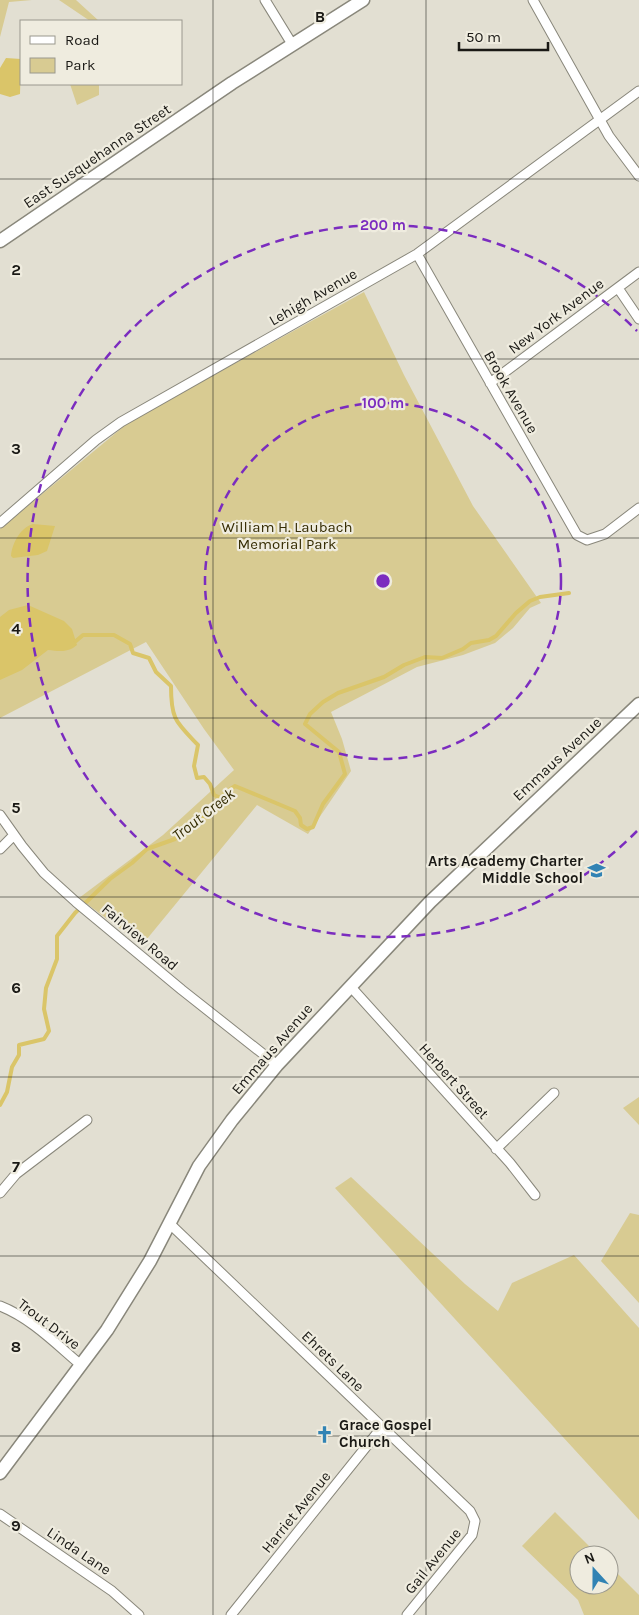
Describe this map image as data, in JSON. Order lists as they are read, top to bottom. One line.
{"streets":{"main road":["East Susquehanna Street","Emmaus Avenue"],"street":["Lehigh Avenue","New York Avenue","Brook Avenue","Fairview Road","Herbert Street","Trout Drive","Ehrets Lane","Harriet Avenue","Linda Lane","Gail Avenue"]},"crossings":[["Lehigh Avenue","Brook Avenue"],["New York Avenue","Brook Avenue"],["Emmaus Avenue","Fairview Road"],["Emmaus Avenue","Herbert Street"],["Emmaus Avenue","Trout Drive"],["Emmaus Avenue","Ehrets Lane"],["Ehrets Lane","Harriet Avenue"],["Ehrets Lane","Gail Avenue"]],"water":["Trout Creek"],"parks":["William H. Laubach Memorial Park"],"places":{"school or university":["Arts Academy Charter Middle School"],"church":["Grace Gospel Church"]},"legend":["Road","Park"],"scale_bar":"50 m","north":"top","grid":{"columns":["B"],"rows":["2","3","4","5","6","7","8","9"]},"rings":["200 m","100 m"]}
